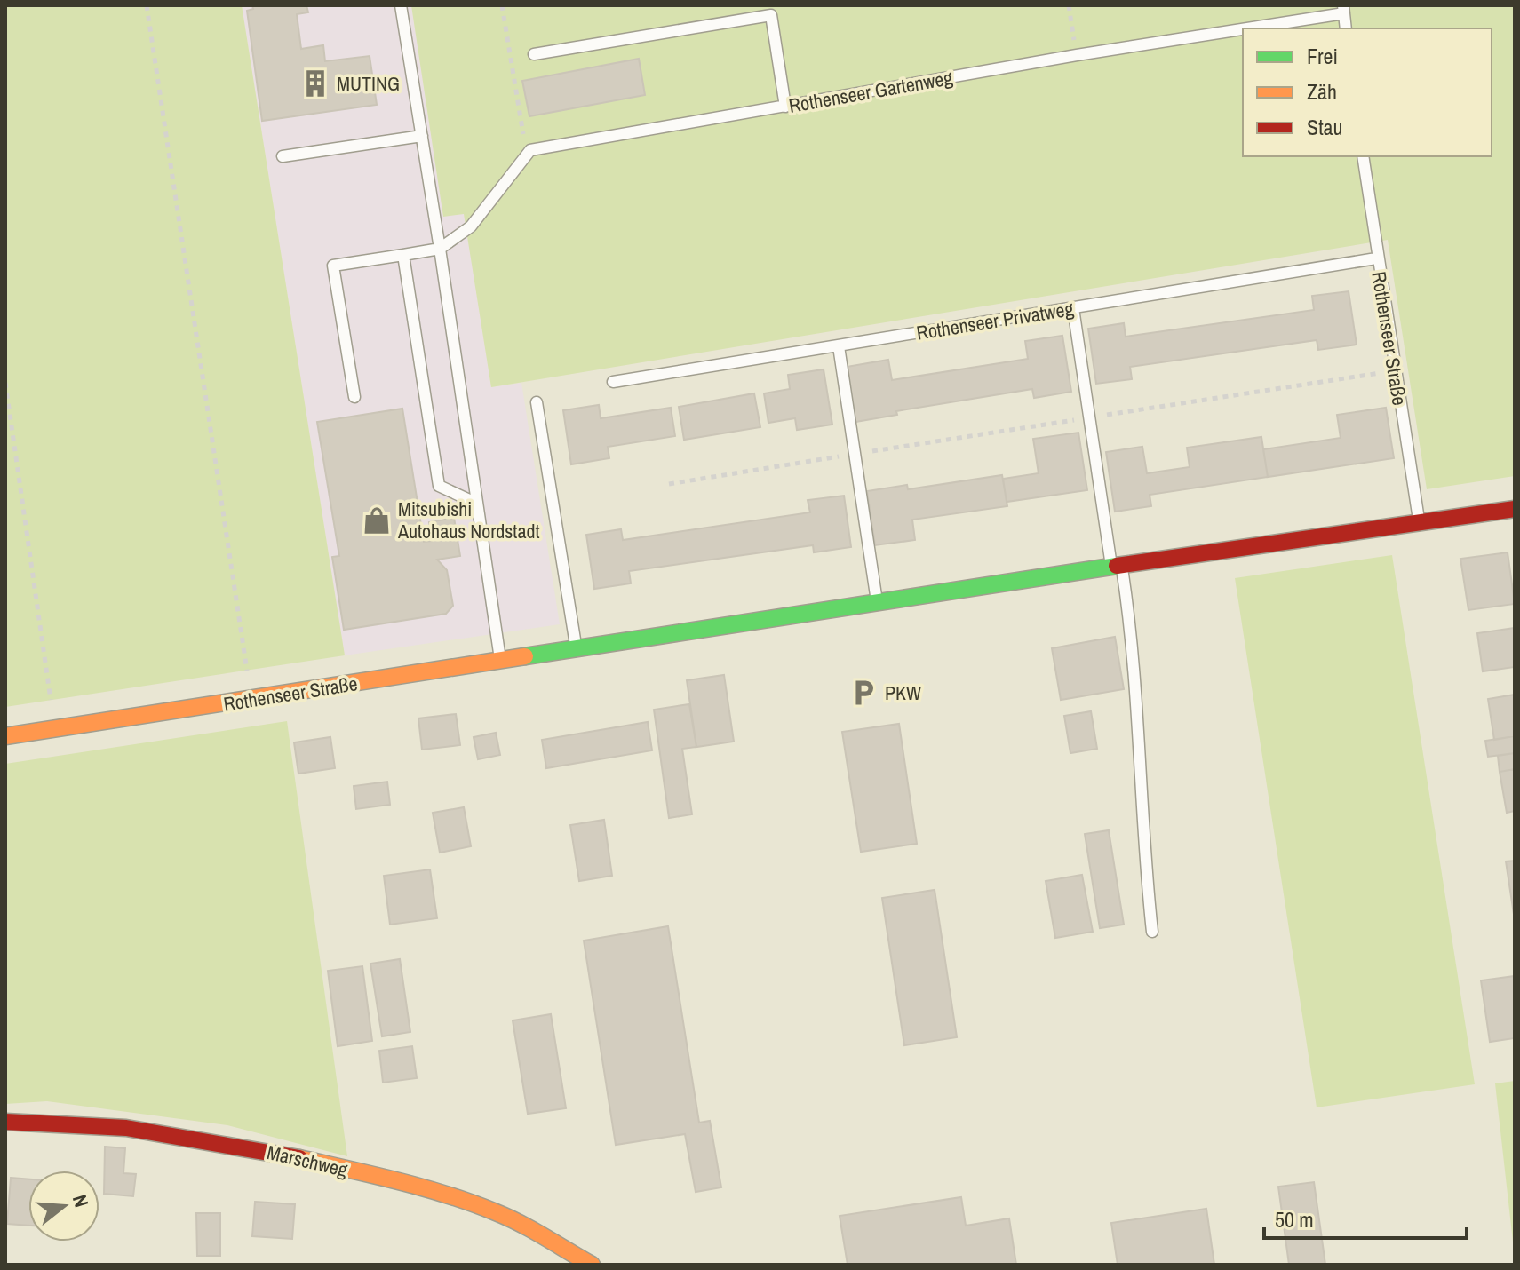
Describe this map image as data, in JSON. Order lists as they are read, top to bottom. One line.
{"streets":{"street":["Rothenseer Straße","Marschweg"],"lane":["Rothenseer Gartenweg","Rothenseer Privatweg"]},"crossings":[["Rothenseer Privatweg","Rothenseer Straße"]],"places":{"building":["MUTING"],"shop":["Mitsubishi Autohaus Nordstadt"],"parking":["PKW"]},"legend":["Frei","Zäh","Stau"],"scale_bar":"50 m","north":"right"}
